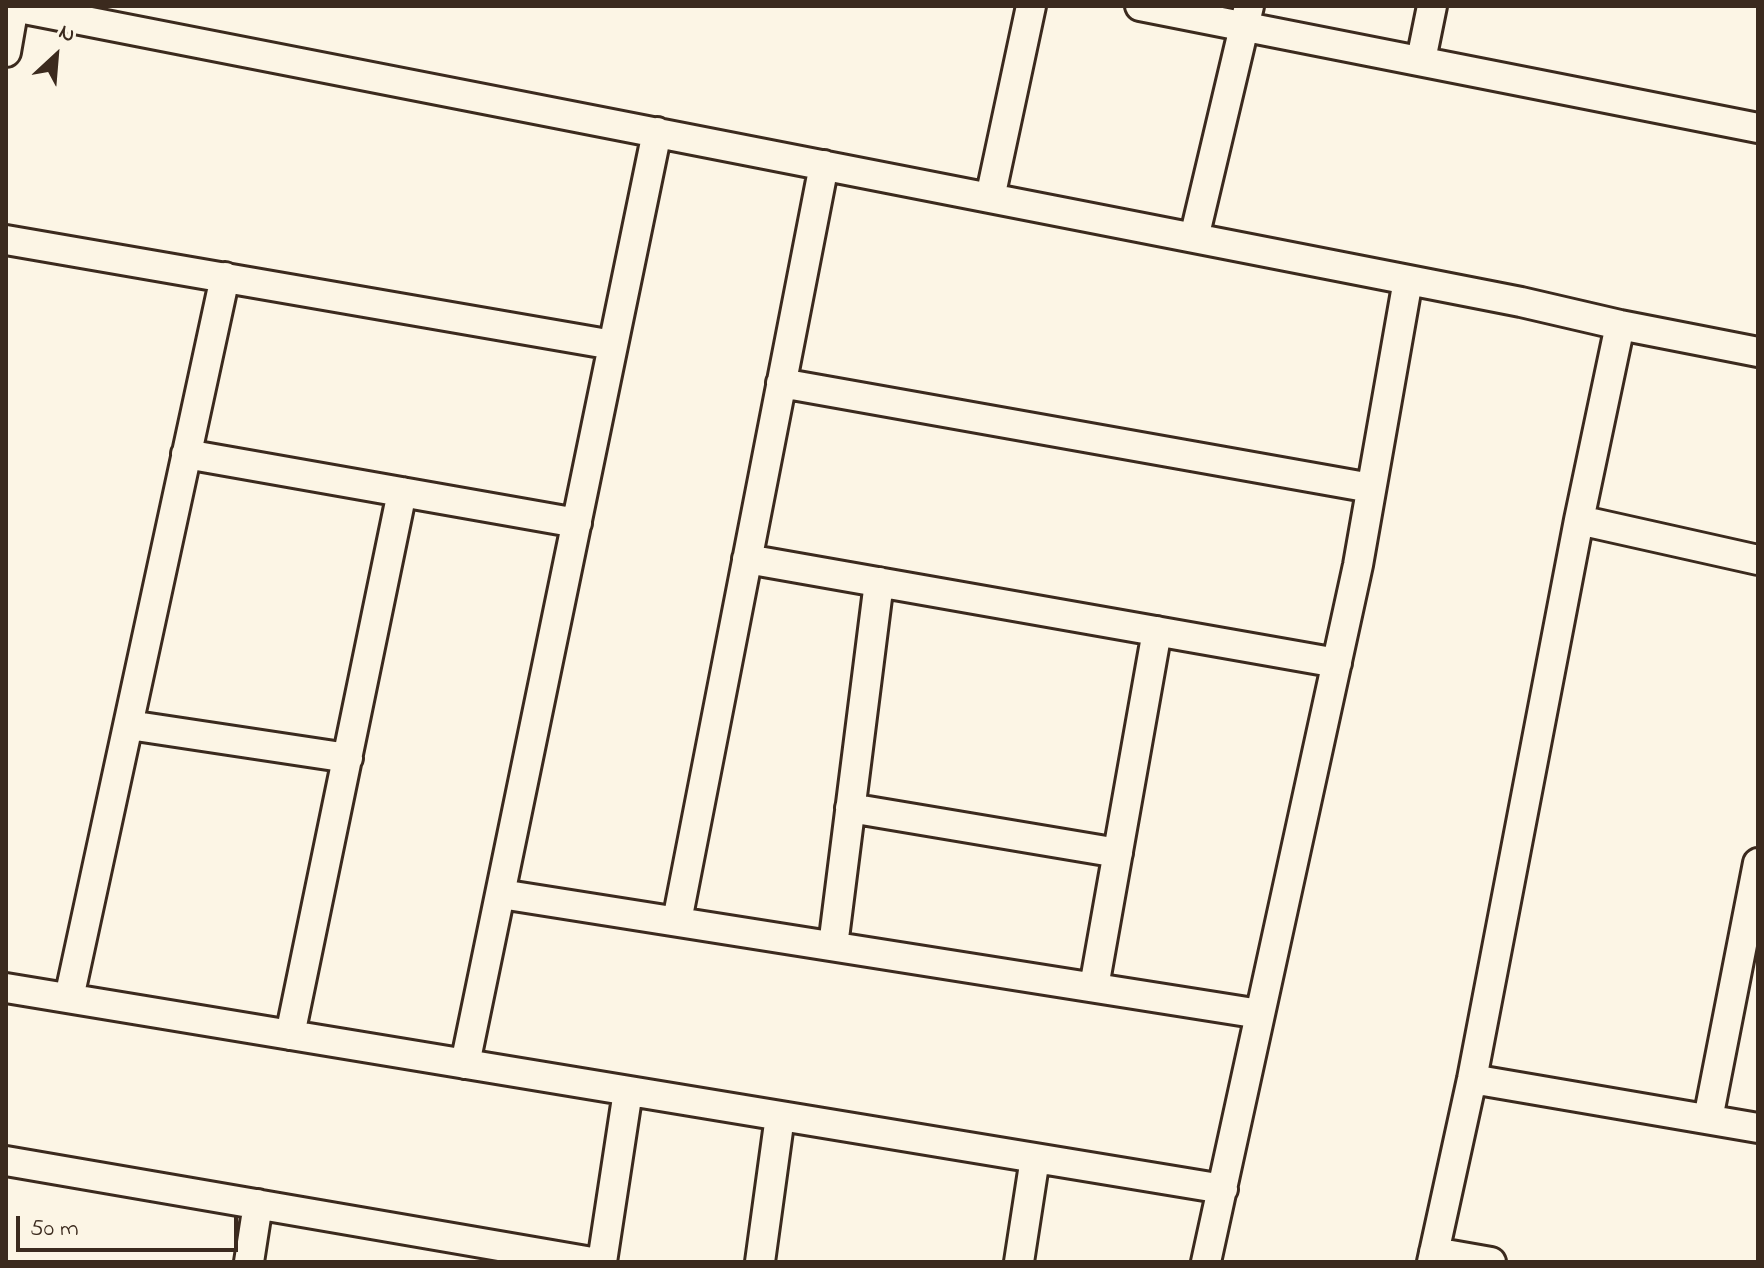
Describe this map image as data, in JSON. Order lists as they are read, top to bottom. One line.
{"scale_bar":"50 m","north":"top right"}
